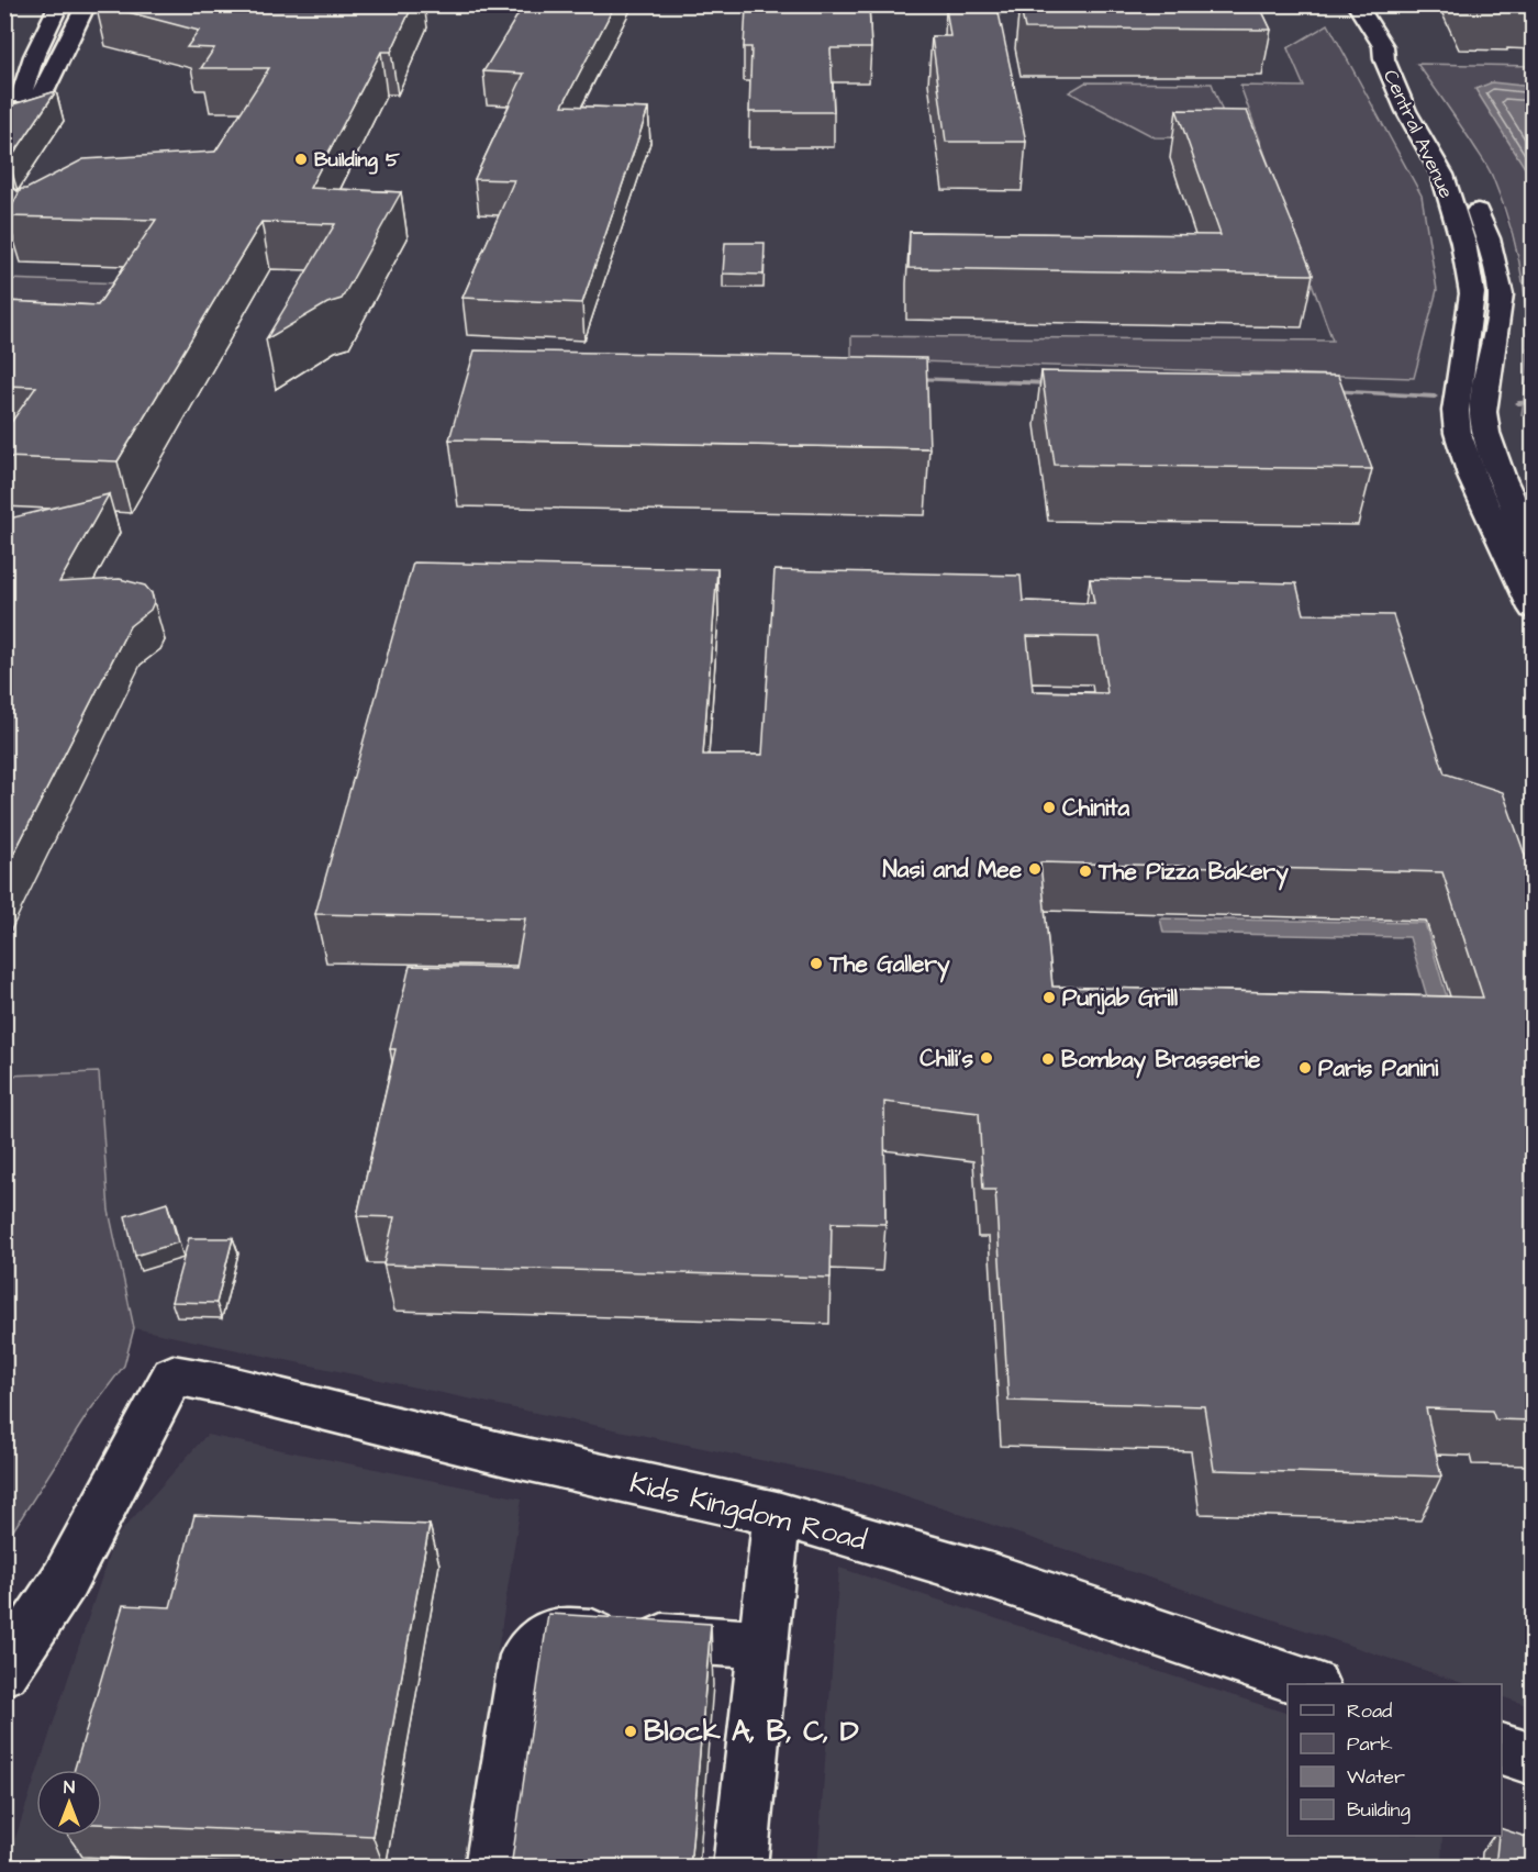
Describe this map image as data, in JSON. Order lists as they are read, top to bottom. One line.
{"streets":{"street":["Central Avenue","Kids Kingdom Road"]},"places":["Building 5","Chinita","Nasi and Mee","The Pizza Bakery","The Gallery","Punjab Grill","Chili's","Bombay Brasserie","Paris Panini","Block A, B, C, D"],"legend":["Road","Park","Water","Building"],"north":"top"}
